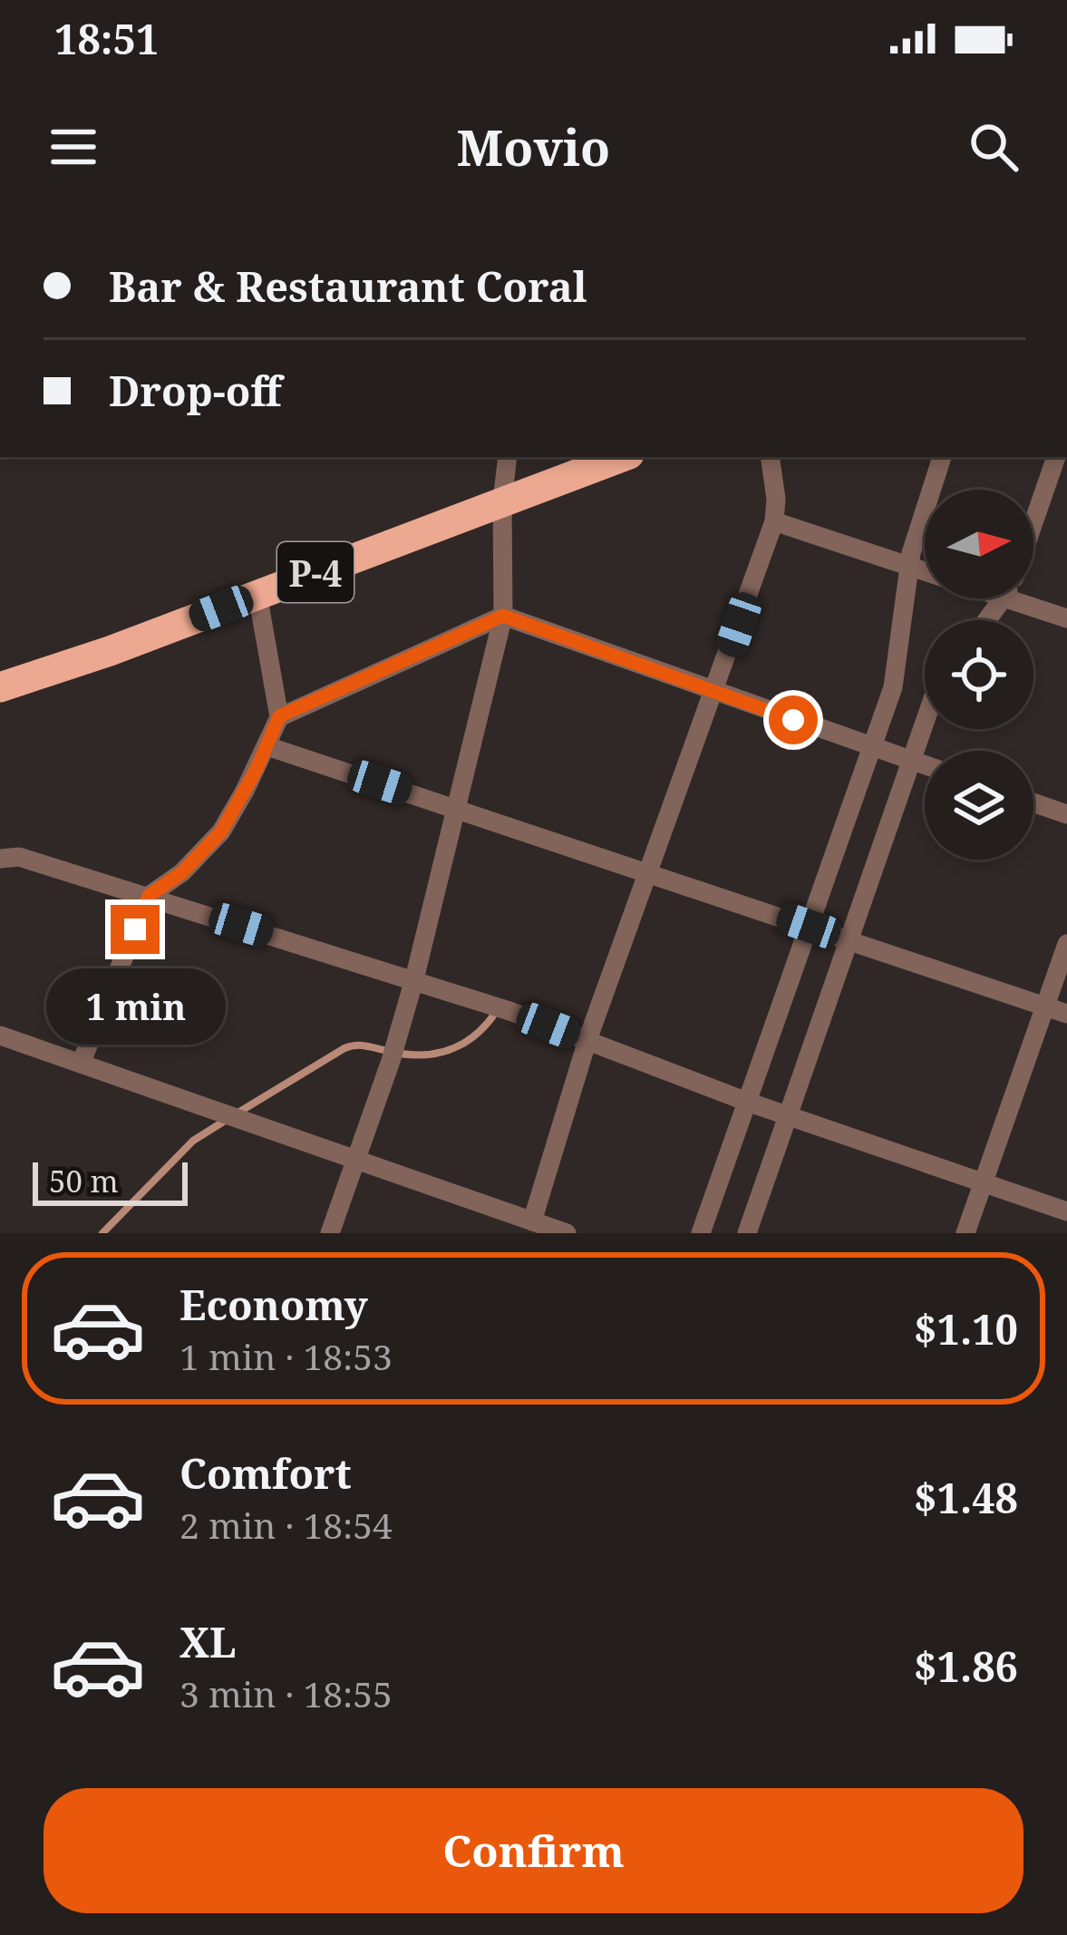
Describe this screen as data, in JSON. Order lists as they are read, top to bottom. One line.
{"streets":{"highway":["P-4"]},"scale_bar":"50 m","north":"right","page":{"status":"18:51","header":"Movio","banner":["Bar & Restaurant Coral","Drop-off"],"bubble":"1 min","scale":"50 m","list":[{"name":"Economy","note":"1 min · 18:53","value":"$1.10"},{"name":"Comfort","note":"2 min · 18:54","value":"$1.48"},{"name":"XL","note":"3 min · 18:55","value":"$1.86"}],"buttons":"Confirm"}}
